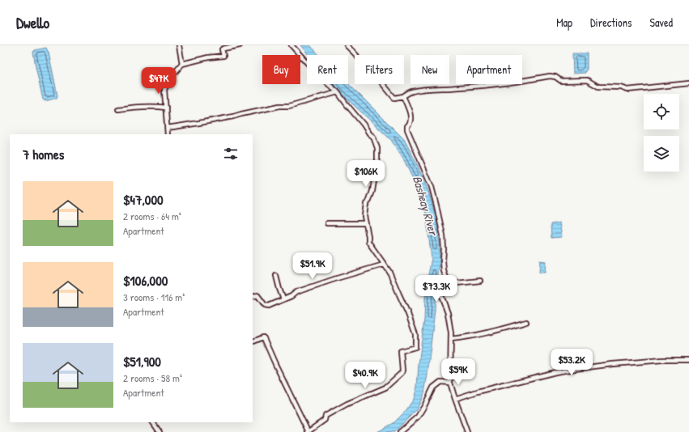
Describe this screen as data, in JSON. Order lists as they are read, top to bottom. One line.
{"water":["Basheay River"],"page":{"header":"Dwello","nav":["Map","Directions","Saved"],"chip":["Buy","Rent","Filters","New","Apartment"],"price":["$47K","$106K","$51.9K","$73.3K","$53.2K","$59K","$40.9K"],"heading":"7 homes","list":[{"name":"$47,000","note":"2 rooms · 64 m² · Apartment"},{"name":"$106,000","note":"3 rooms · 116 m² · Apartment"},{"name":"$51,900","note":"2 rooms · 58 m² · Apartment"}]}}
